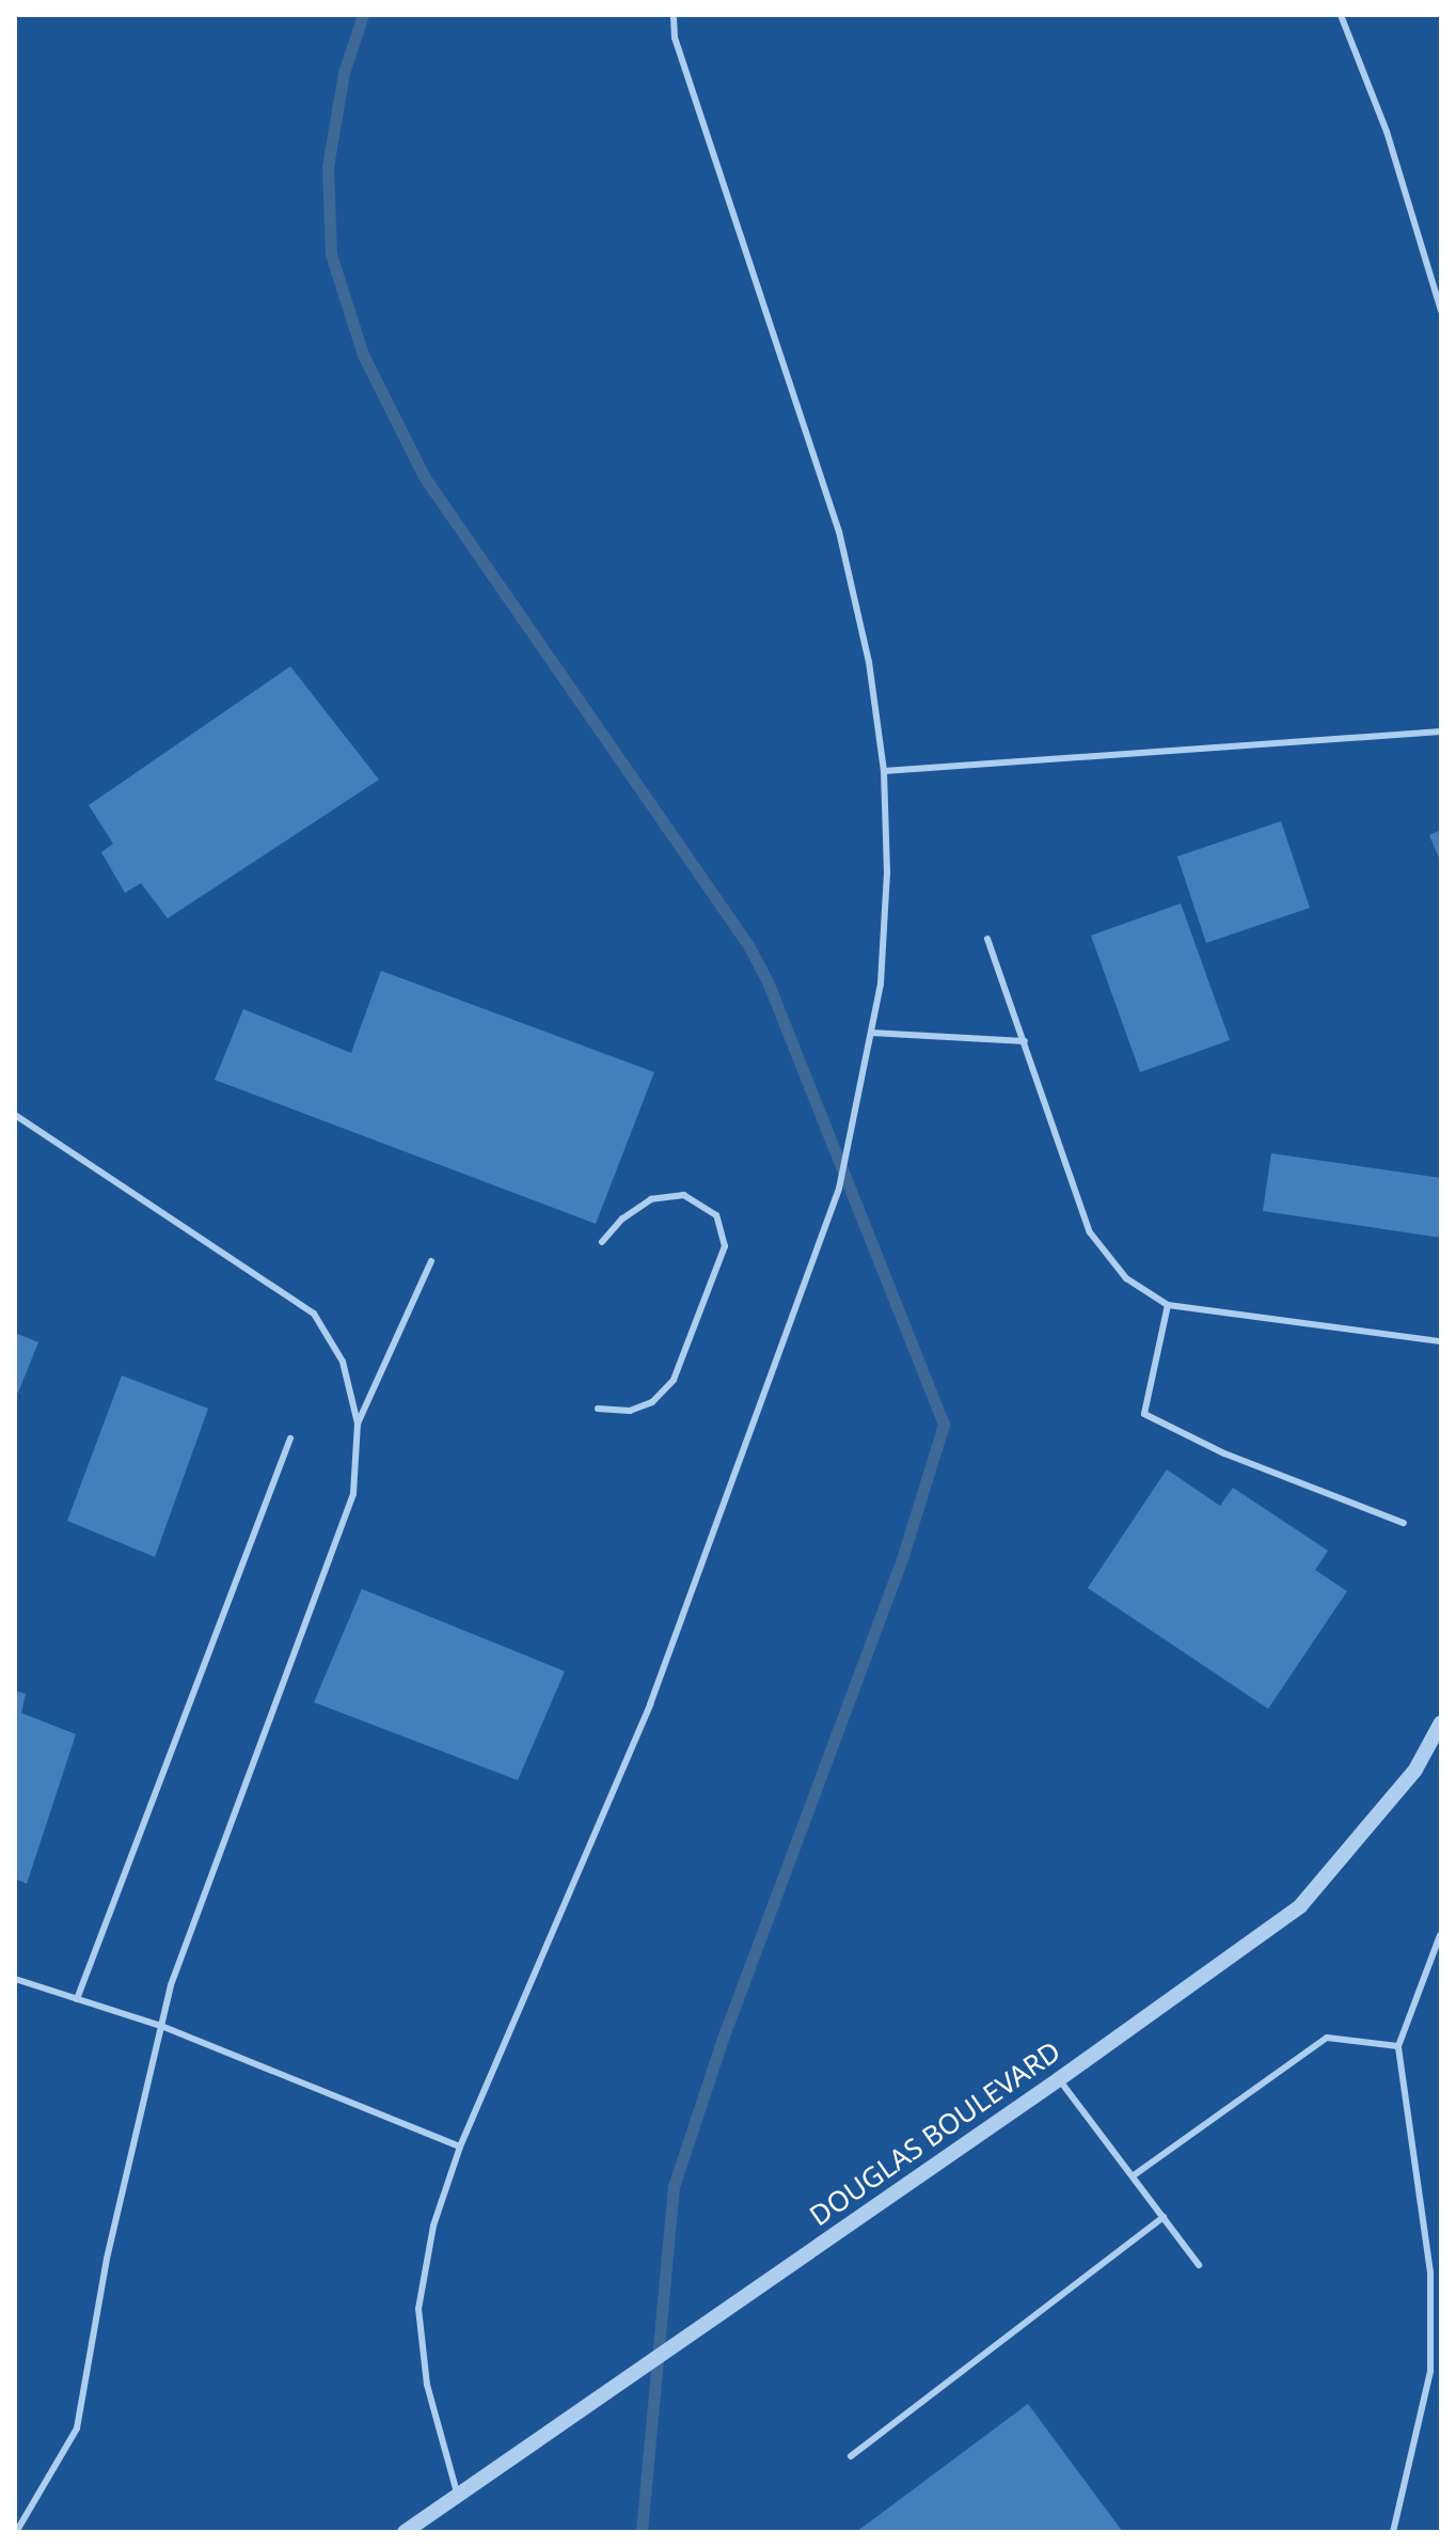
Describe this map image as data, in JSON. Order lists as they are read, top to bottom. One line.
{"streets":{"street":["DOUGLAS BOULEVARD"]}}
